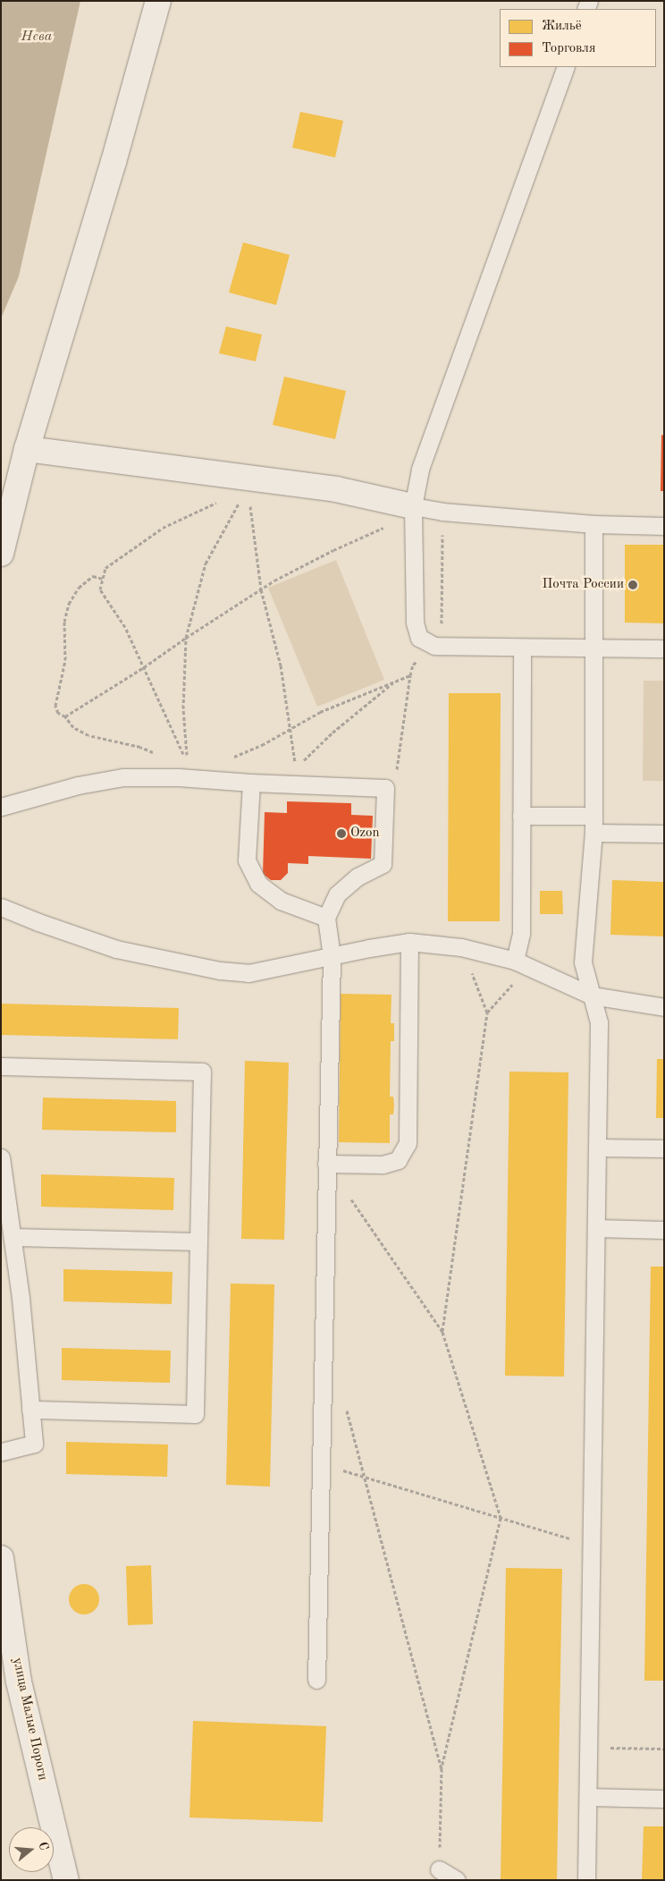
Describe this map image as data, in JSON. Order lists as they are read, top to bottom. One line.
{"streets":{"street":["улица Малые Пороги"]},"water":["Нева"],"places":["Почта России","Ozon"],"legend":["Жильё","Торговля"],"north":"right"}
